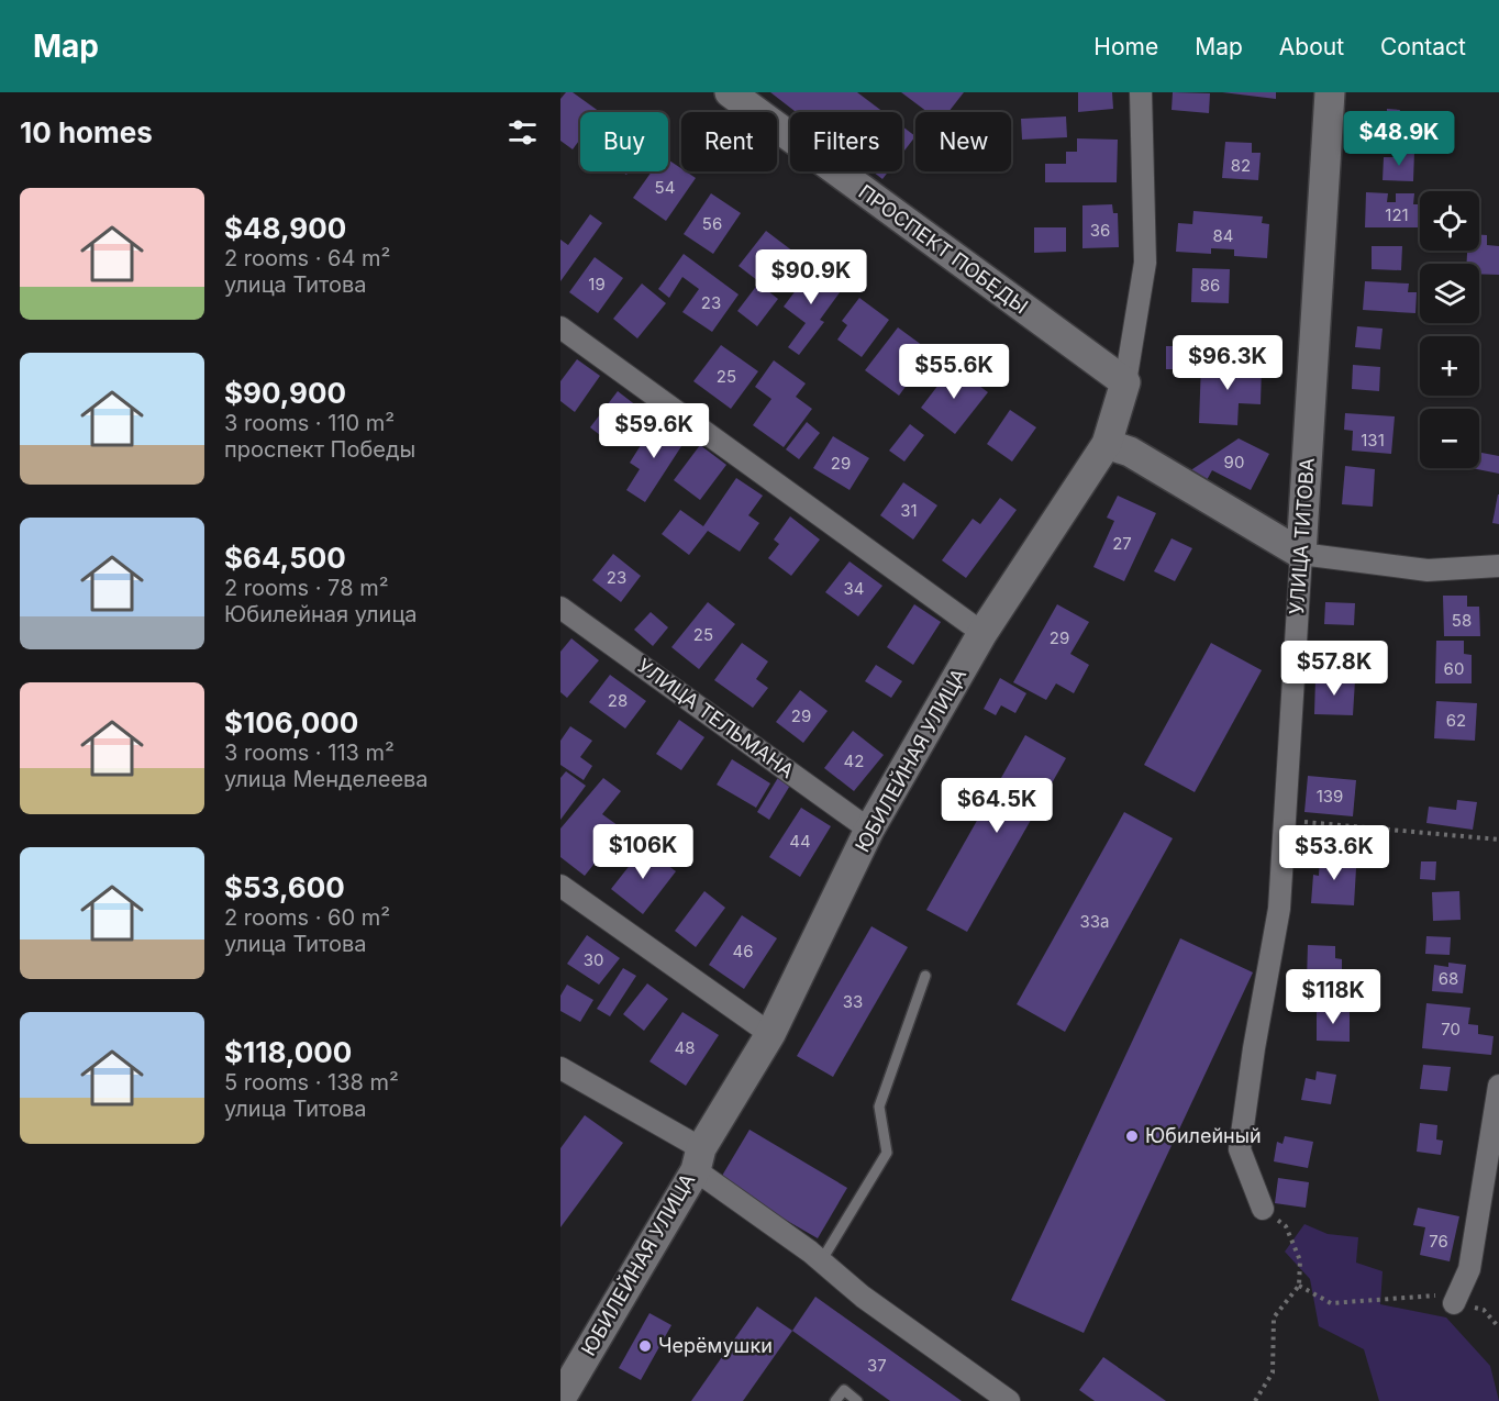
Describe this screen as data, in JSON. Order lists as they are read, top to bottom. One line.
{"streets":{"street":["ПРОСПЕКТ ПОБЕДЫ","УЛИЦА ТИТОВА","УЛИЦА ТЕЛЬМАНА","ЮБИЛЕЙНАЯ УЛИЦА"]},"crossings":[["ПРОСПЕКТ ПОБЕДЫ","ЮБИЛЕЙНАЯ УЛИЦА"],["УЛИЦА ТЕЛЬМАНА","ЮБИЛЕЙНАЯ УЛИЦА"]],"places":["Юбилейный","Черёмушки"],"house_numbers":["82","54","121","56","36","84","19","86","23","25","131","90","29","31","27","23","34","58","25","29","60","28","29","62","42","139","44","33а","46","30","68","33","70","48","76","37"],"page":{"header":"Map","nav":["Home","Map","About","Contact"],"heading":"10 homes","price":["$48.9K","$90.9K","$96.3K","$55.6K","$59.6K","$57.8K","$64.5K","$106K","$53.6K","$118K"],"chip":["Buy","Rent","Filters","New"],"list":[{"name":"$48,900","note":"2 rooms · 64 m² · улица Титова"},{"name":"$90,900","note":"3 rooms · 110 m² · проспект Победы"},{"name":"$64,500","note":"2 rooms · 78 m² · Юбилейная улица"},{"name":"$106,000","note":"3 rooms · 113 m² · улица Менделеева"},{"name":"$53,600","note":"2 rooms · 60 m² · улица Титова"},{"name":"$118,000","note":"5 rooms · 138 m² · улица Титова"}],"map_buttons":["+","−"]}}
